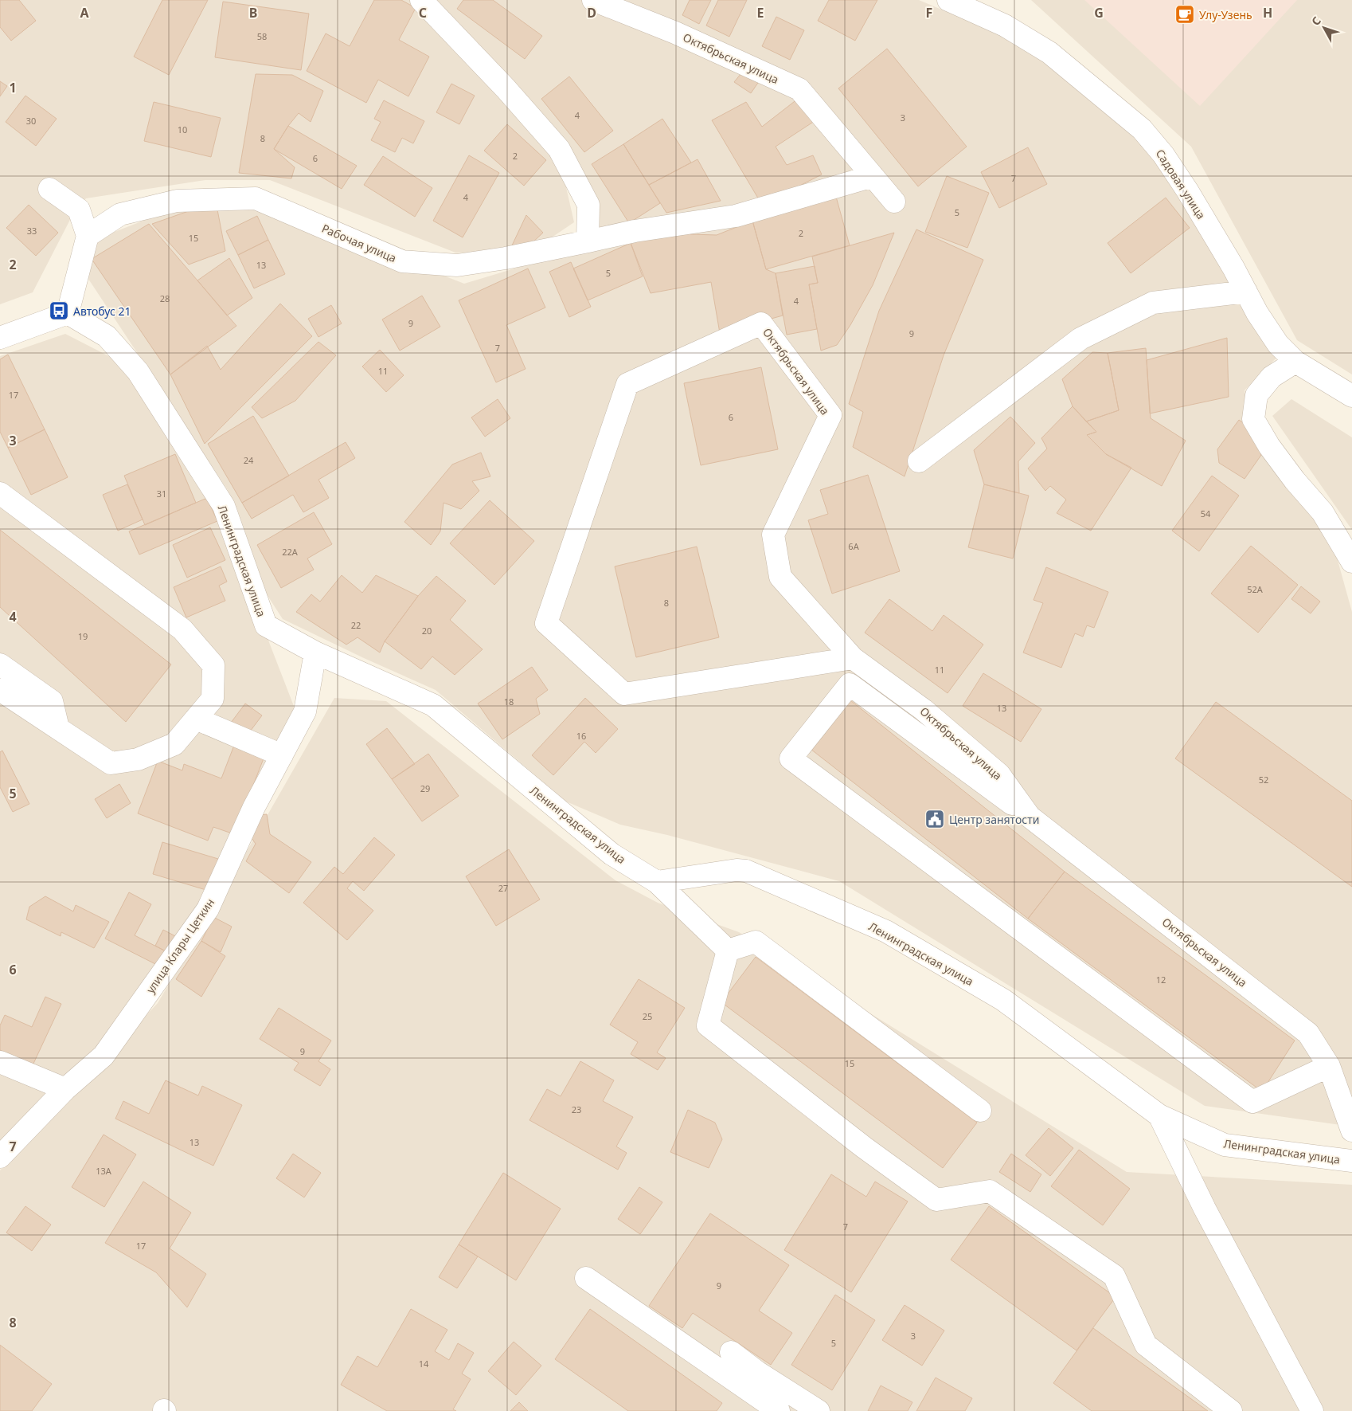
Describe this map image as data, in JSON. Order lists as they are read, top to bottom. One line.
{"streets":{"street":["Октябрьская улица","Садовая улица","Рабочая улица","Ленинградская улица","улица Клары Цеткин"]},"crossings":[["Октябрьская улица","Рабочая улица"],["Ленинградская улица","улица Клары Цеткин"]],"places":{"cafe":["Улу-Узень"],"bus stop":["Автобус 21"],"public building":["Центр занятости"]},"house_numbers":["58","4","3","30","10","8","2","6","7","4","5","33","2","15","13","5","28","4","9","9","7","11","17","6","24","31","54","6А","22А","52А","8","22","20","19","11","18","13","16","52","29","27","12","25","9","15","23","13","13А","7","17","9","3","5","14"],"north":"top left","grid":{"columns":["A","B","C","D","E","F","G","H"],"rows":["1","2","3","4","5","6","7","8"]}}
